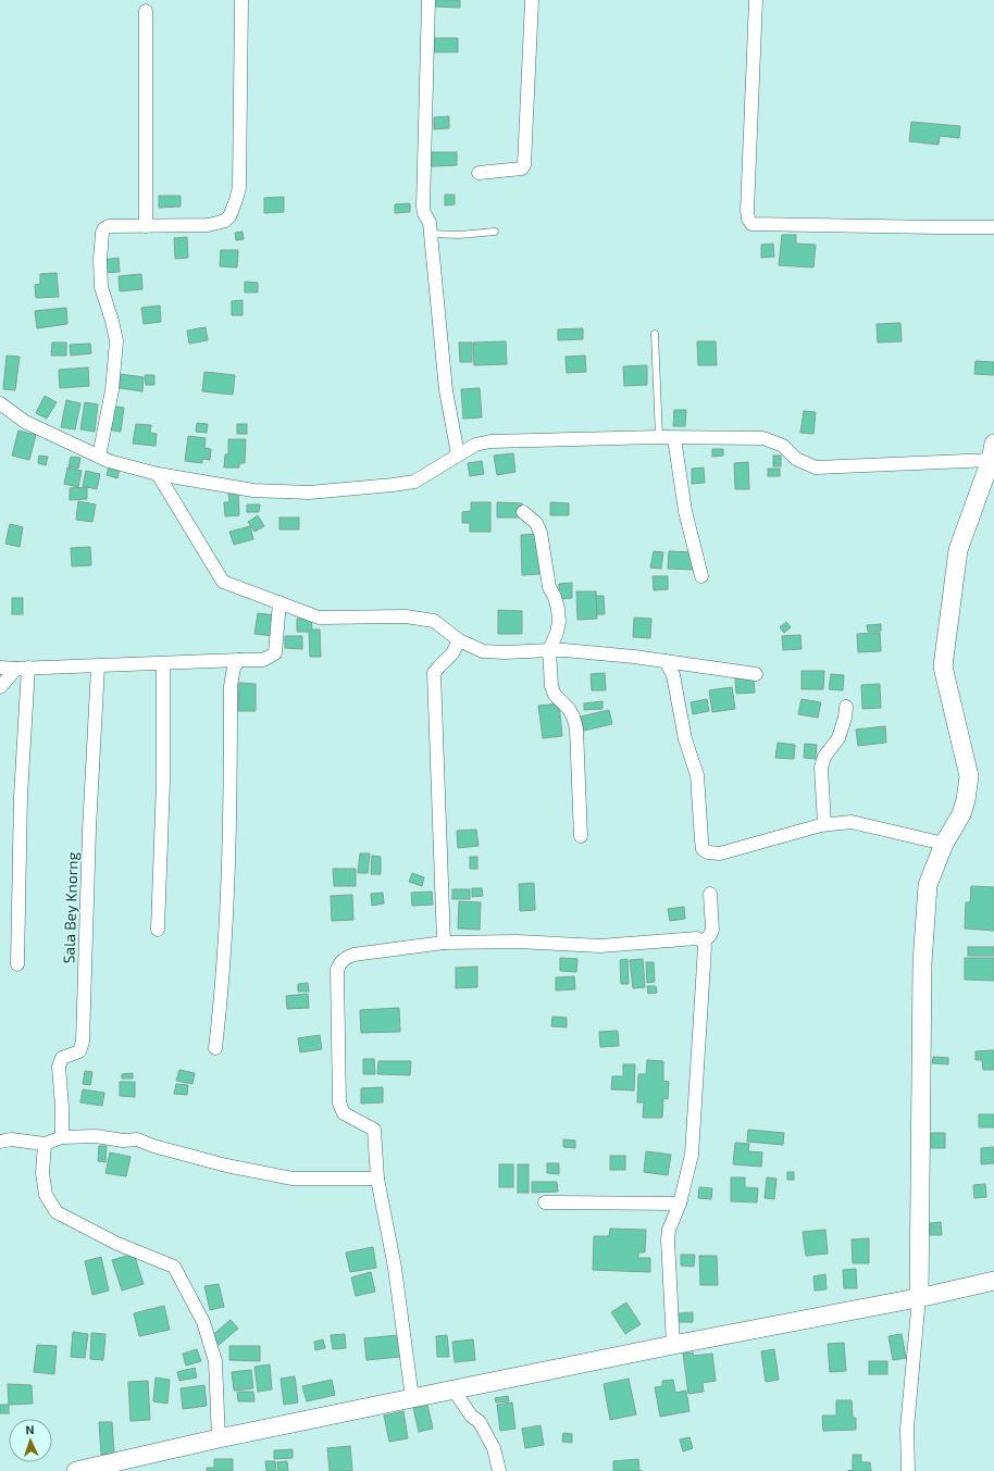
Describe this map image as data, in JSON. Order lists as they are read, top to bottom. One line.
{"streets":{"street":["Sala Bey Knorng"]},"north":"top"}
